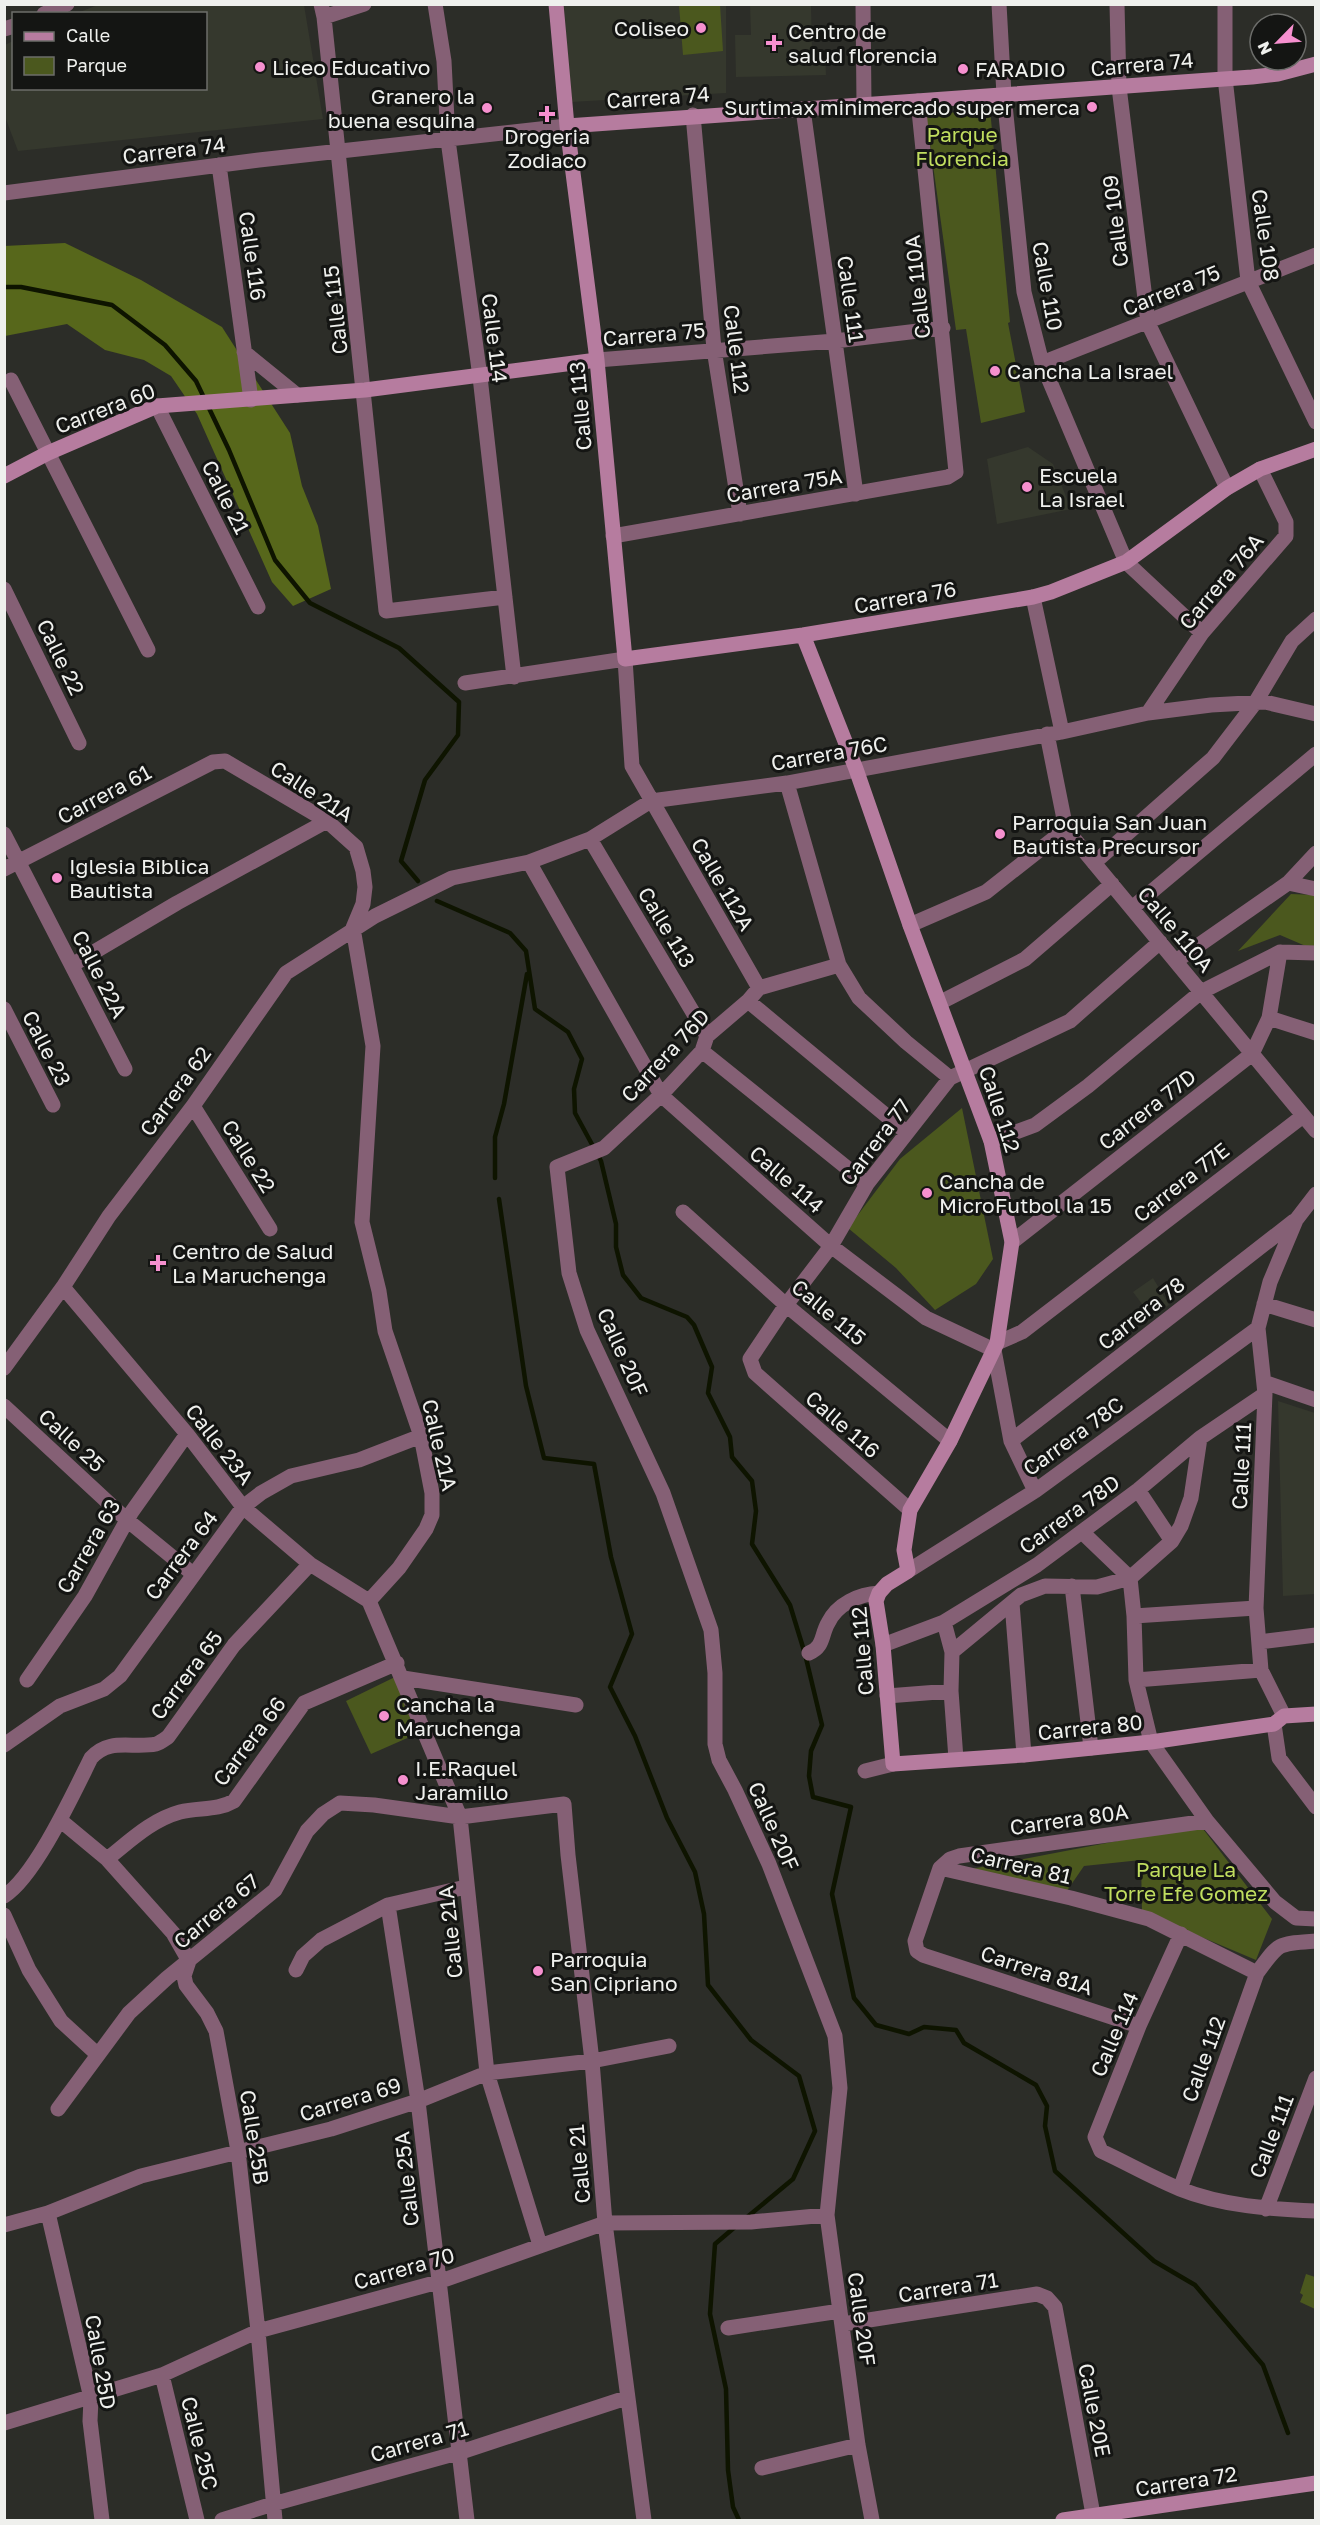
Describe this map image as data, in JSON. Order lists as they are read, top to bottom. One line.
{"streets":{"main road":["Carrera 74","Carrera 75","Calle 112","Calle 113","Carrera 60","Carrera 76","Carrera 80","Carrera 72"],"street":["Calle 109","Calle 108","Calle 116","Calle 110","Calle 110A","Calle 111","Calle 115","Calle 114","Carrera 75A","Calle 21","Carrera 76A","Calle 22","Carrera 76C","Calle 21A","Carrera 61","Calle 112A","Calle 22A","Calle 23","Carrera 76D","Carrera 62","Carrera 77D","Carrera 77","Carrera 77E","Carrera 78","Calle 20F","Carrera 78C","Calle 25","Calle 23A","Carrera 78D","Carrera 63","Carrera 64","Carrera 65","Carrera 66","Carrera 80A","Carrera 81","Carrera 67","Carrera 81A","Carrera 69","Calle 25B","Calle 25A","Carrera 70","Carrera 71","Calle 25D","Calle 20E","Calle 25C"]},"crossings":[["Carrera 74","Calle 109"],["Carrera 74","Calle 108"],["Carrera 74","Calle 116"],["Carrera 74","Calle 110"],["Carrera 74","Calle 110A"],["Carrera 74","Calle 111"],["Carrera 74","Calle 115"],["Carrera 74","Calle 114"],["Carrera 74","Calle 112"],["Carrera 74","Calle 113"],["Calle 109","Carrera 75"],["Calle 109","Carrera 76"],["Calle 108","Carrera 75"],["Calle 116","Carrera 75"],["Calle 116","Calle 112"],["Calle 116","Carrera 77"],["Calle 110","Carrera 75"],["Calle 110","Carrera 76A"],["Calle 110","Carrera 76"],["Calle 110A","Carrera 75"],["Calle 110A","Carrera 75A"],["Calle 110A","Carrera 76C"],["Calle 110A","Carrera 77D"],["Calle 110A","Carrera 77"],["Calle 110A","Carrera 77E"],["Carrera 75","Calle 111"],["Carrera 75","Calle 115"],["Carrera 75","Calle 114"],["Carrera 75","Calle 112"],["Carrera 75","Calle 113"],["Carrera 75","Carrera 60"],["Calle 111","Carrera 75A"],["Calle 111","Carrera 78"],["Calle 111","Carrera 78C"],["Calle 111","Carrera 78D"],["Calle 111","Carrera 80"],["Calle 115","Calle 114"],["Calle 115","Calle 112"],["Calle 115","Carrera 77"],["Calle 114","Calle 112"],["Calle 114","Carrera 76"],["Calle 114","Carrera 76C"],["Calle 114","Carrera 76D"],["Calle 114","Carrera 77"],["Calle 114","Carrera 77E"],["Calle 114","Carrera 81"],["Calle 114","Carrera 81A"],["Calle 112","Carrera 75A"],["Calle 112","Carrera 76"],["Calle 112","Carrera 76C"],["Calle 112","Carrera 77D"],["Calle 112","Carrera 77"],["Calle 112","Carrera 77E"],["Calle 112","Carrera 78C"],["Calle 112","Carrera 78D"],["Calle 112","Carrera 80"],["Calle 112","Carrera 81"],["Calle 113","Carrera 75A"],["Calle 113","Carrera 76"],["Calle 113","Carrera 76C"],["Calle 113","Calle 112A"],["Calle 113","Carrera 76D"],["Carrera 60","Calle 21"],["Calle 21","Carrera 67"],["Calle 21","Carrera 69"],["Calle 21","Carrera 70"],["Calle 21","Carrera 71"],["Carrera 76A","Carrera 76"],["Carrera 76A","Carrera 76C"],["Calle 22","Carrera 62"],["Carrera 76C","Calle 112A"],["Carrera 76C","Carrera 62"],["Calle 21A","Carrera 61"],["Calle 21A","Carrera 62"],["Calle 21A","Calle 23A"],["Calle 21A","Carrera 64"],["Calle 21A","Carrera 66"],["Calle 21A","Carrera 67"],["Calle 21A","Carrera 69"],["Calle 21A","Carrera 70"],["Carrera 61","Calle 22A"],["Calle 112A","Carrera 76D"],["Carrera 76D","Calle 20F"],["Carrera 62","Calle 23A"],["Calle 20F","Carrera 70"],["Calle 20F","Carrera 71"],["Calle 25","Carrera 63"],["Calle 25","Carrera 64"],["Calle 23A","Carrera 63"],["Calle 23A","Carrera 64"],["Calle 23A","Carrera 65"],["Carrera 80A","Carrera 81"],["Carrera 80A","Carrera 81A"],["Carrera 81","Carrera 81A"],["Carrera 67","Calle 25B"],["Carrera 69","Calle 25B"],["Carrera 69","Calle 25A"],["Carrera 69","Calle 25D"],["Calle 25B","Carrera 70"],["Calle 25B","Carrera 71"],["Calle 25A","Carrera 70"],["Calle 25A","Carrera 71"],["Carrera 70","Calle 25D"],["Carrera 70","Calle 25C"],["Carrera 71","Calle 20E"],["Calle 20E","Carrera 72"]],"parks":["Parque Florencia","Parque La Torre Efe Gomez"],"places":{"other":["Coliseo","Liceo Educativo","FARADIO","Surtimax minimercado super merca","Granero la buena esquina","Cancha La Israel","Escuela La Israel","Parroquia San Juan Bautista Precursor","Iglesia Biblica Bautista","Cancha de MicroFutbol la 15","Cancha la Maruchenga","I.E.Raquel Jaramillo","Parroquia San Cipriano"],"health":["Centro de salud florencia","Drogeria Zodiaco","Centro de Salud La Maruchenga"]},"legend":["Calle","Parque"],"north":"bottom left"}
